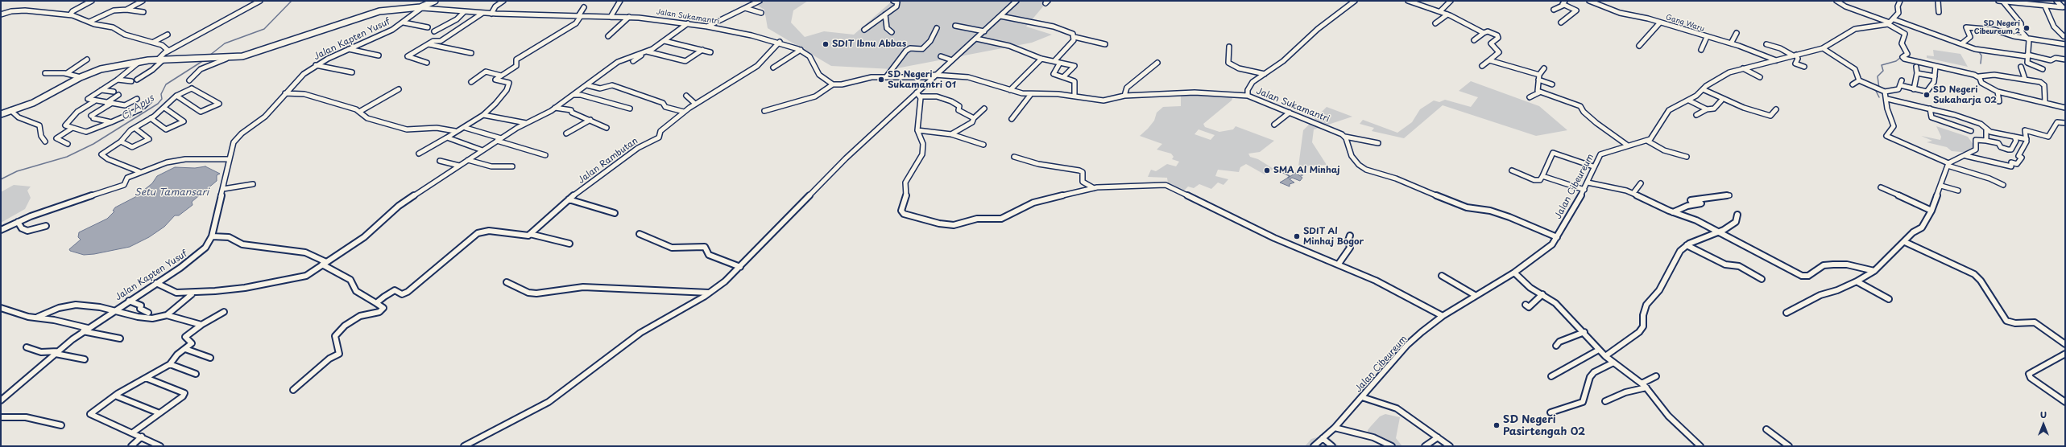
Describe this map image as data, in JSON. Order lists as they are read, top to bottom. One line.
{"streets":{"street":["Jalan Sukamantri","Gang Waru","Jalan Kapten Yusuf","Jalan Rambutan","Jalan Cibeureum"]},"crossings":[["Jalan Sukamantri","Jalan Kapten Yusuf"],["Jalan Sukamantri","Jalan Rambutan"]],"water":["Ci Apus","Setu Tamansari"],"places":["SD Negeri Cibeureum 2","SDIT Ibnu Abbas","SD Negeri Sukamantri 01","SD Negeri Sukaharja 02","SMA Al Minhaj","SDIT Al Minhaj Bogor","SD Negeri Pasirtengah 02"],"north":"top"}
